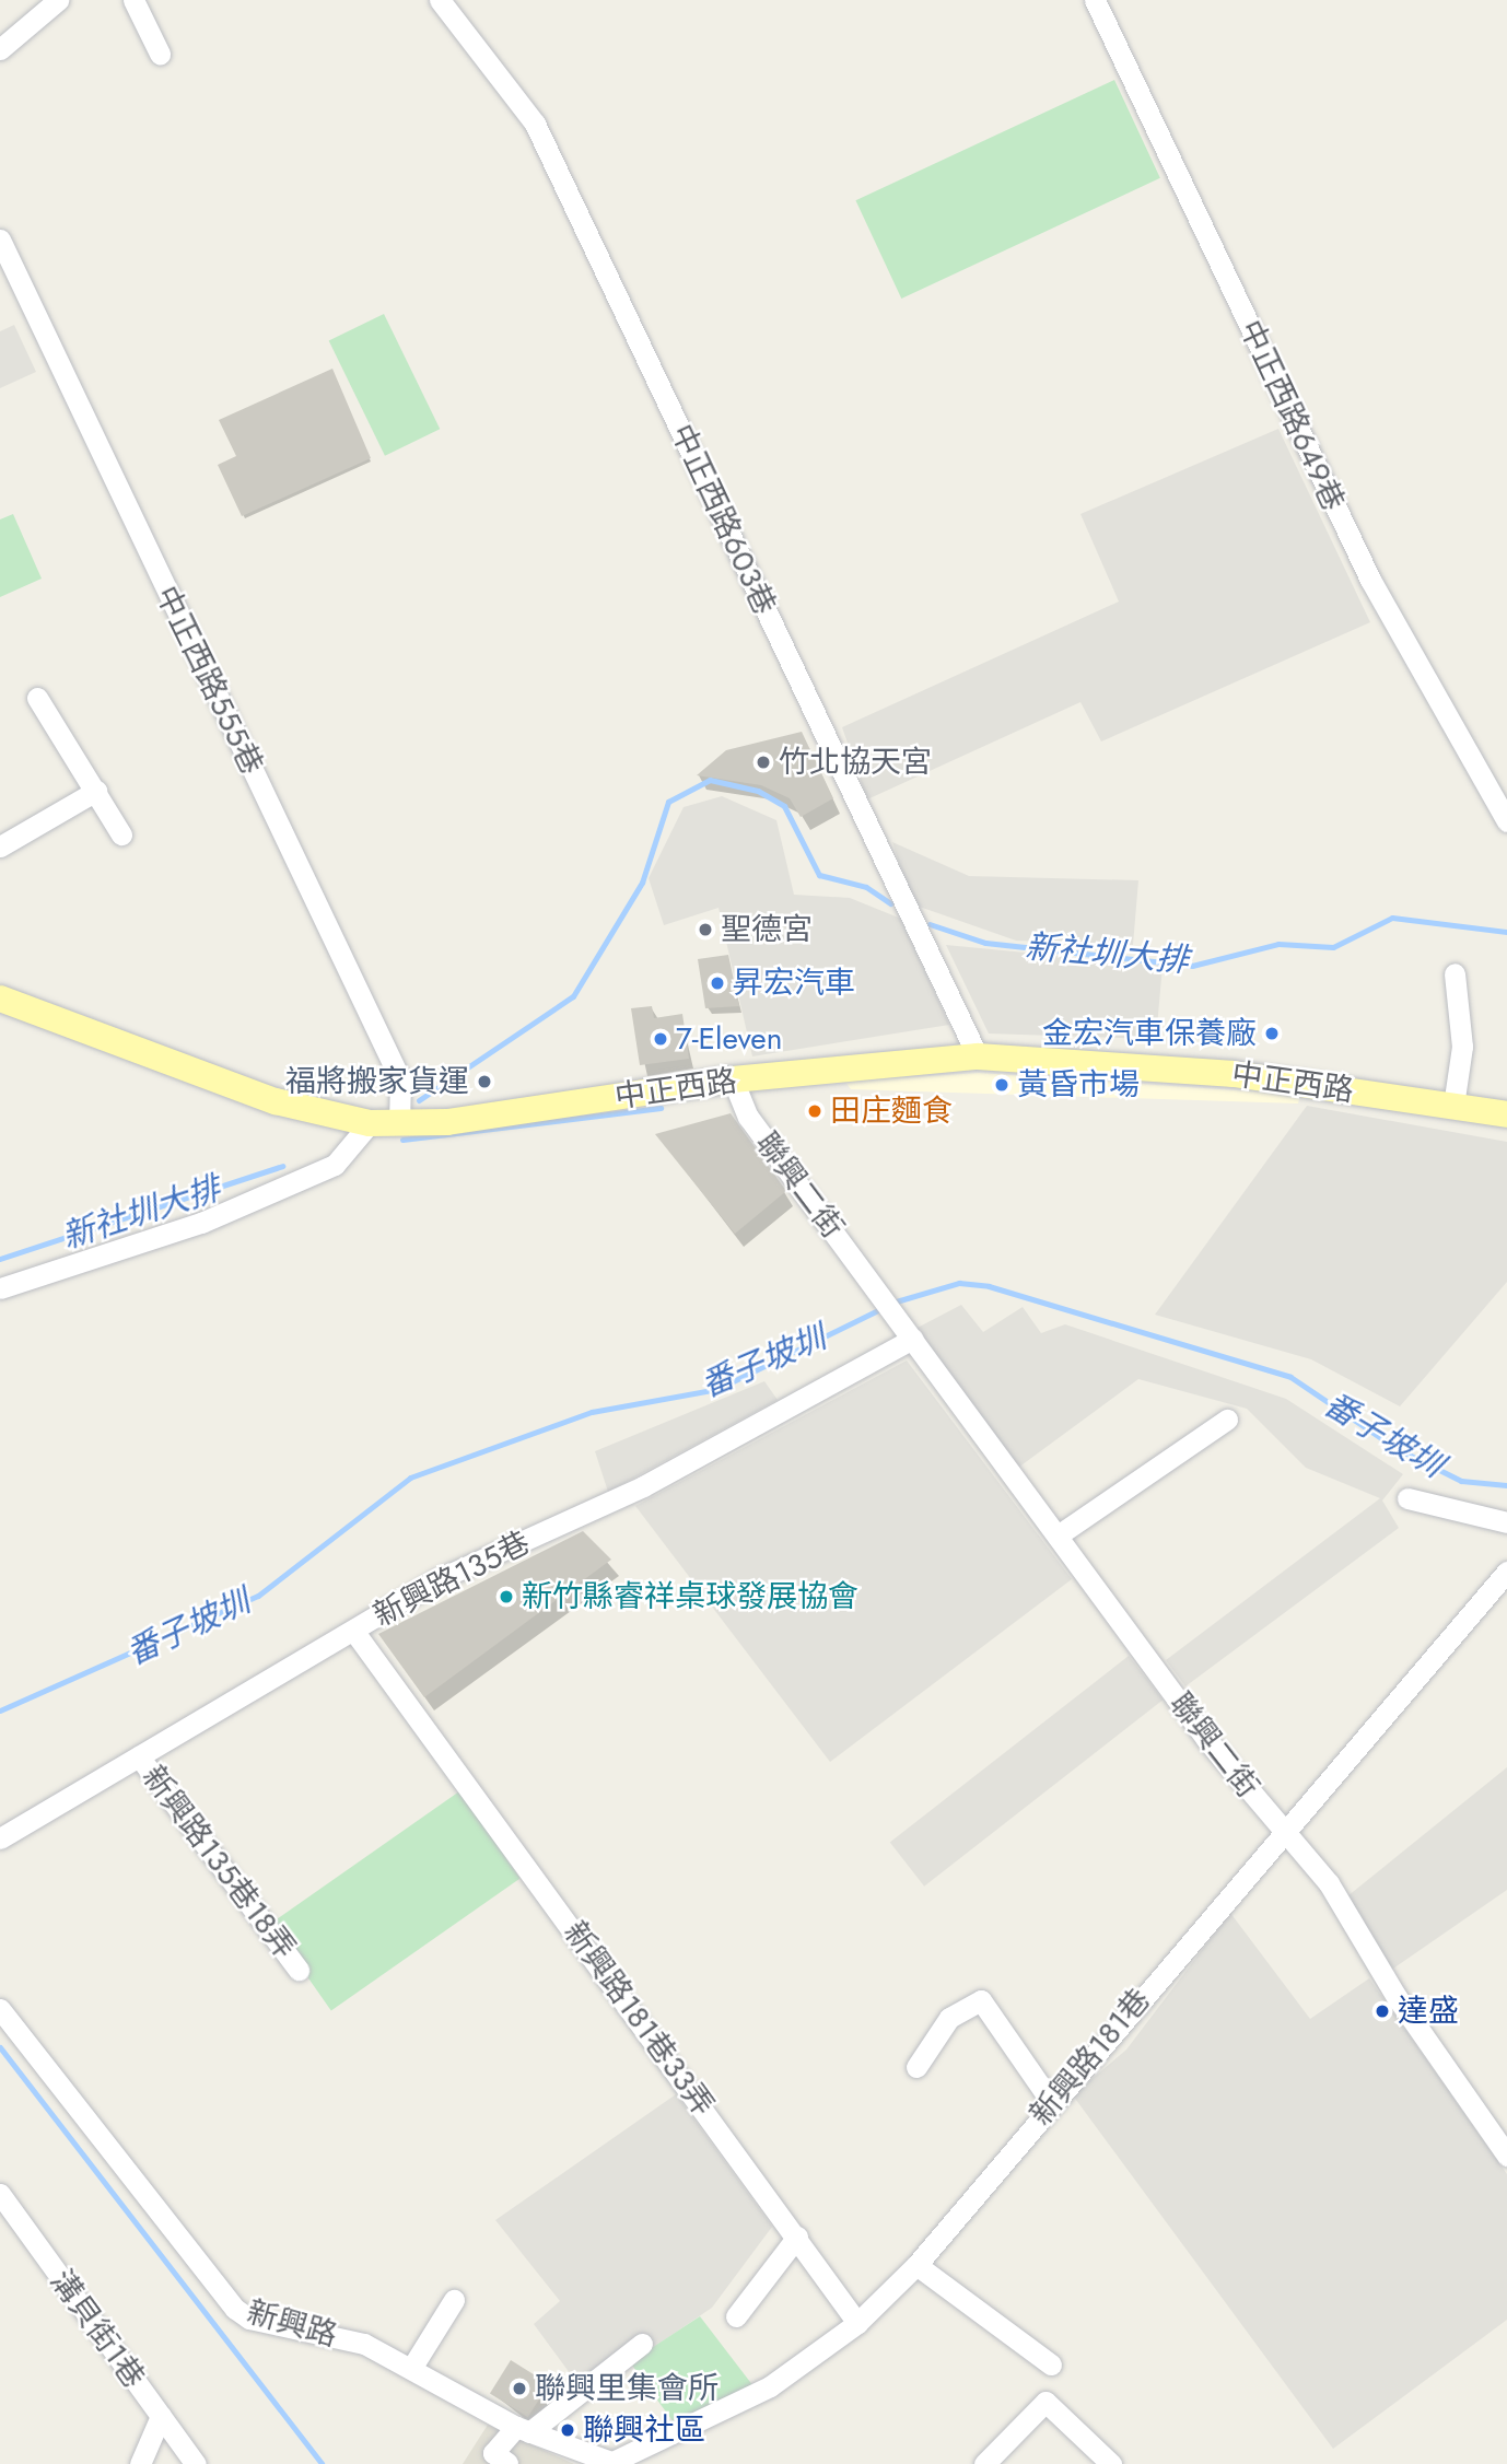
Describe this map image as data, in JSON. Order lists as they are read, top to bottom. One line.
{"streets":{"main road":["中正西路"],"street":["中正西路649巷","中正西路603巷","中正西路555巷","聯興二街","新興路135巷","新興路135巷18弄","新興路181巷33弄","新興路181巷","新興路","溝貝街1巷"]},"crossings":[["中正西路603巷","中正西路"],["中正西路555巷","中正西路"],["中正西路","聯興二街"],["聯興二街","新興路135巷"],["聯興二街","新興路181巷"],["新興路135巷","新興路135巷18弄"],["新興路135巷","新興路181巷33弄"],["新興路181巷33弄","新興路181巷"],["新興路181巷","新興路"]],"water":["新社圳大排","番子坡圳"],"places":["竹北協天宮","聖德宮","昇宏汽車","金宏汽車保養廠","7-Eleven","福將搬家貨運","黃昏市場","田庄麵食","新竹縣睿祥桌球發展協會","達盛","聯興里集會所","聯興社區"]}
